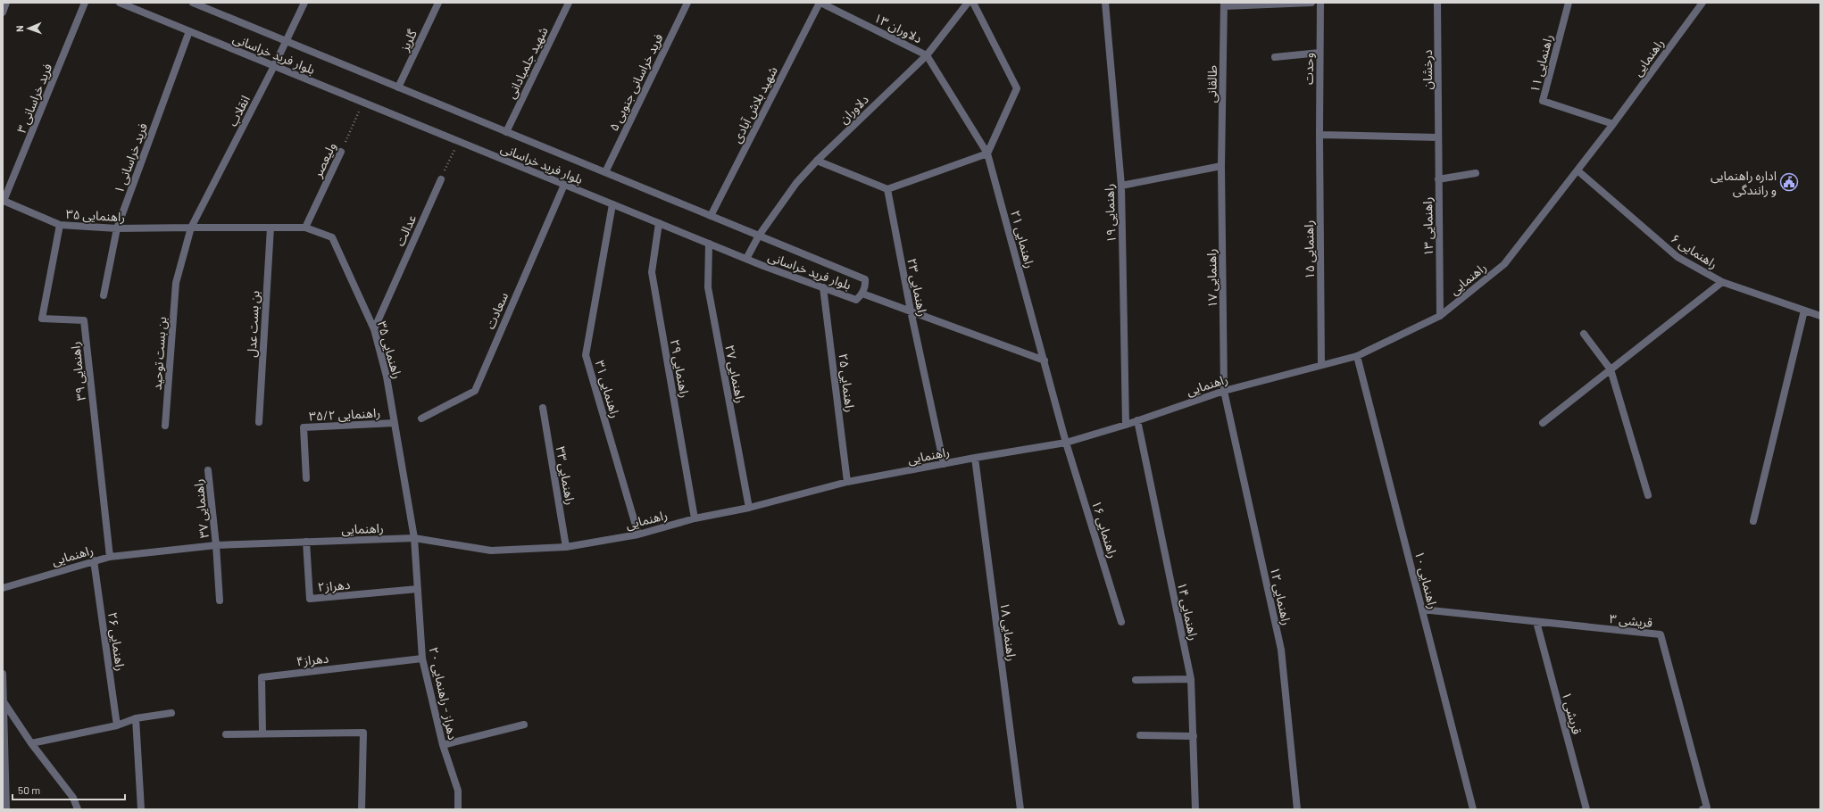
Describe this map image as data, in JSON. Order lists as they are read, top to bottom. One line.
{"streets":{"street":["دلاوران ۱۳","گلریز","بلوار فرید خراسانی","راهنمایی","شهید جلمبادانی","راهنمایی ۱۱","وحدت","درخشان","فرید خراسانی جنوبی ۵","طالقانی","فرید خراسانی ۳","شهید بلاش آبادی","دلاوران","انقلاب","فرید خراسانی ۱","ولیعصر","راهنمایی ۱۹","راهنمایی ۳۵","راهنمایی ۱۳","عدالت","راهنمایی ۲۱","راهنمایی ۱۵","راهنمایی ۶","راهنمایی ۱۷","راهنمایی ۲۳","سعادت","بن بست عدل","بن بست توحید","راهنمایی ۲۹","راهنمایی ۳۹","راهنمایی ۲۷","راهنمایی ۲۵","راهنمایی ۳۱","راهنمایی ۳۵/۲","راهنمایی ۳۳","راهنمایی ۳۷","راهنمایی ۱۶","راهنمایی ۱۰","دهراز۲","راهنمایی ۱۲","راهنمایی ۱۴","قریشی ۳","راهنمایی ۱۸","راهنمایی ۲۶","دهراز۴","دهراز - راهنمایی ۲۰","قریشی ۱"]},"crossings":[["دلاوران ۱۳","شهید بلاش آبادی"],["دلاوران ۱۳","دلاوران"],["دلاوران ۱۳","راهنمایی ۲۱"],["گلریز","بلوار فرید خراسانی"],["بلوار فرید خراسانی","شهید جلمبادانی"],["بلوار فرید خراسانی","فرید خراسانی جنوبی ۵"],["بلوار فرید خراسانی","شهید بلاش آبادی"],["بلوار فرید خراسانی","دلاوران"],["بلوار فرید خراسانی","انقلاب"],["بلوار فرید خراسانی","فرید خراسانی ۱"],["بلوار فرید خراسانی","ولیعصر"],["بلوار فرید خراسانی","سعادت"],["بلوار فرید خراسانی","راهنمایی ۲۹"],["بلوار فرید خراسانی","راهنمایی ۲۷"],["بلوار فرید خراسانی","راهنمایی ۲۵"],["بلوار فرید خراسانی","راهنمایی ۳۱"],["راهنمایی","راهنمایی ۱۱"],["راهنمایی","راهنمایی ۱۹"],["راهنمایی","راهنمایی ۳۵"],["راهنمایی","راهنمایی ۱۳"],["راهنمایی","راهنمایی ۲۱"],["راهنمایی","راهنمایی ۱۵"],["راهنمایی","راهنمایی ۶"],["راهنمایی","راهنمایی ۱۷"],["راهنمایی","راهنمایی ۲۳"],["راهنمایی","راهنمایی ۲۹"],["راهنمایی","راهنمایی ۳۹"],["راهنمایی","راهنمایی ۲۷"],["راهنمایی","راهنمایی ۲۵"],["راهنمایی","راهنمایی ۳۱"],["راهنمایی","راهنمایی ۳۳"],["راهنمایی","راهنمایی ۳۷"],["راهنمایی","راهنمایی ۱۶"],["راهنمایی","راهنمایی ۱۰"],["راهنمایی","دهراز۲"],["راهنمایی","راهنمایی ۱۲"],["راهنمایی","راهنمایی ۱۴"],["راهنمایی","راهنمایی ۱۸"],["راهنمایی","راهنمایی ۲۶"],["راهنمایی","دهراز - راهنمایی ۲۰"],["وحدت","راهنمایی ۱۵"],["درخشان","راهنمایی ۱۳"],["طالقانی","راهنمایی ۱۷"],["فرید خراسانی ۳","راهنمایی ۳۵"],["دلاوران","راهنمایی ۲۱"],["انقلاب","راهنمایی ۳۵"],["انقلاب","بن بست توحید"],["فرید خراسانی ۱","راهنمایی ۳۵"],["ولیعصر","راهنمایی ۳۵"],["راهنمایی ۳۵","عدالت"],["راهنمایی ۳۵","بن بست عدل"],["راهنمایی ۳۵","راهنمایی ۳۹"],["راهنمایی ۳۵","راهنمایی ۳۵/۲"],["راهنمایی ۳۵","دهراز - راهنمایی ۲۰"],["راهنمایی ۲۱","راهنمایی ۱۶"],["راهنمایی ۱۷","راهنمایی ۱۲"],["راهنمایی ۱۰","قریشی ۳"],["دهراز۲","دهراز - راهنمایی ۲۰"],["قریشی ۳","قریشی ۱"],["دهراز۴","دهراز - راهنمایی ۲۰"]],"places":{"public building":["اداره راهنمایی و رانندگی"]},"scale_bar":"50 m","north":"left"}
